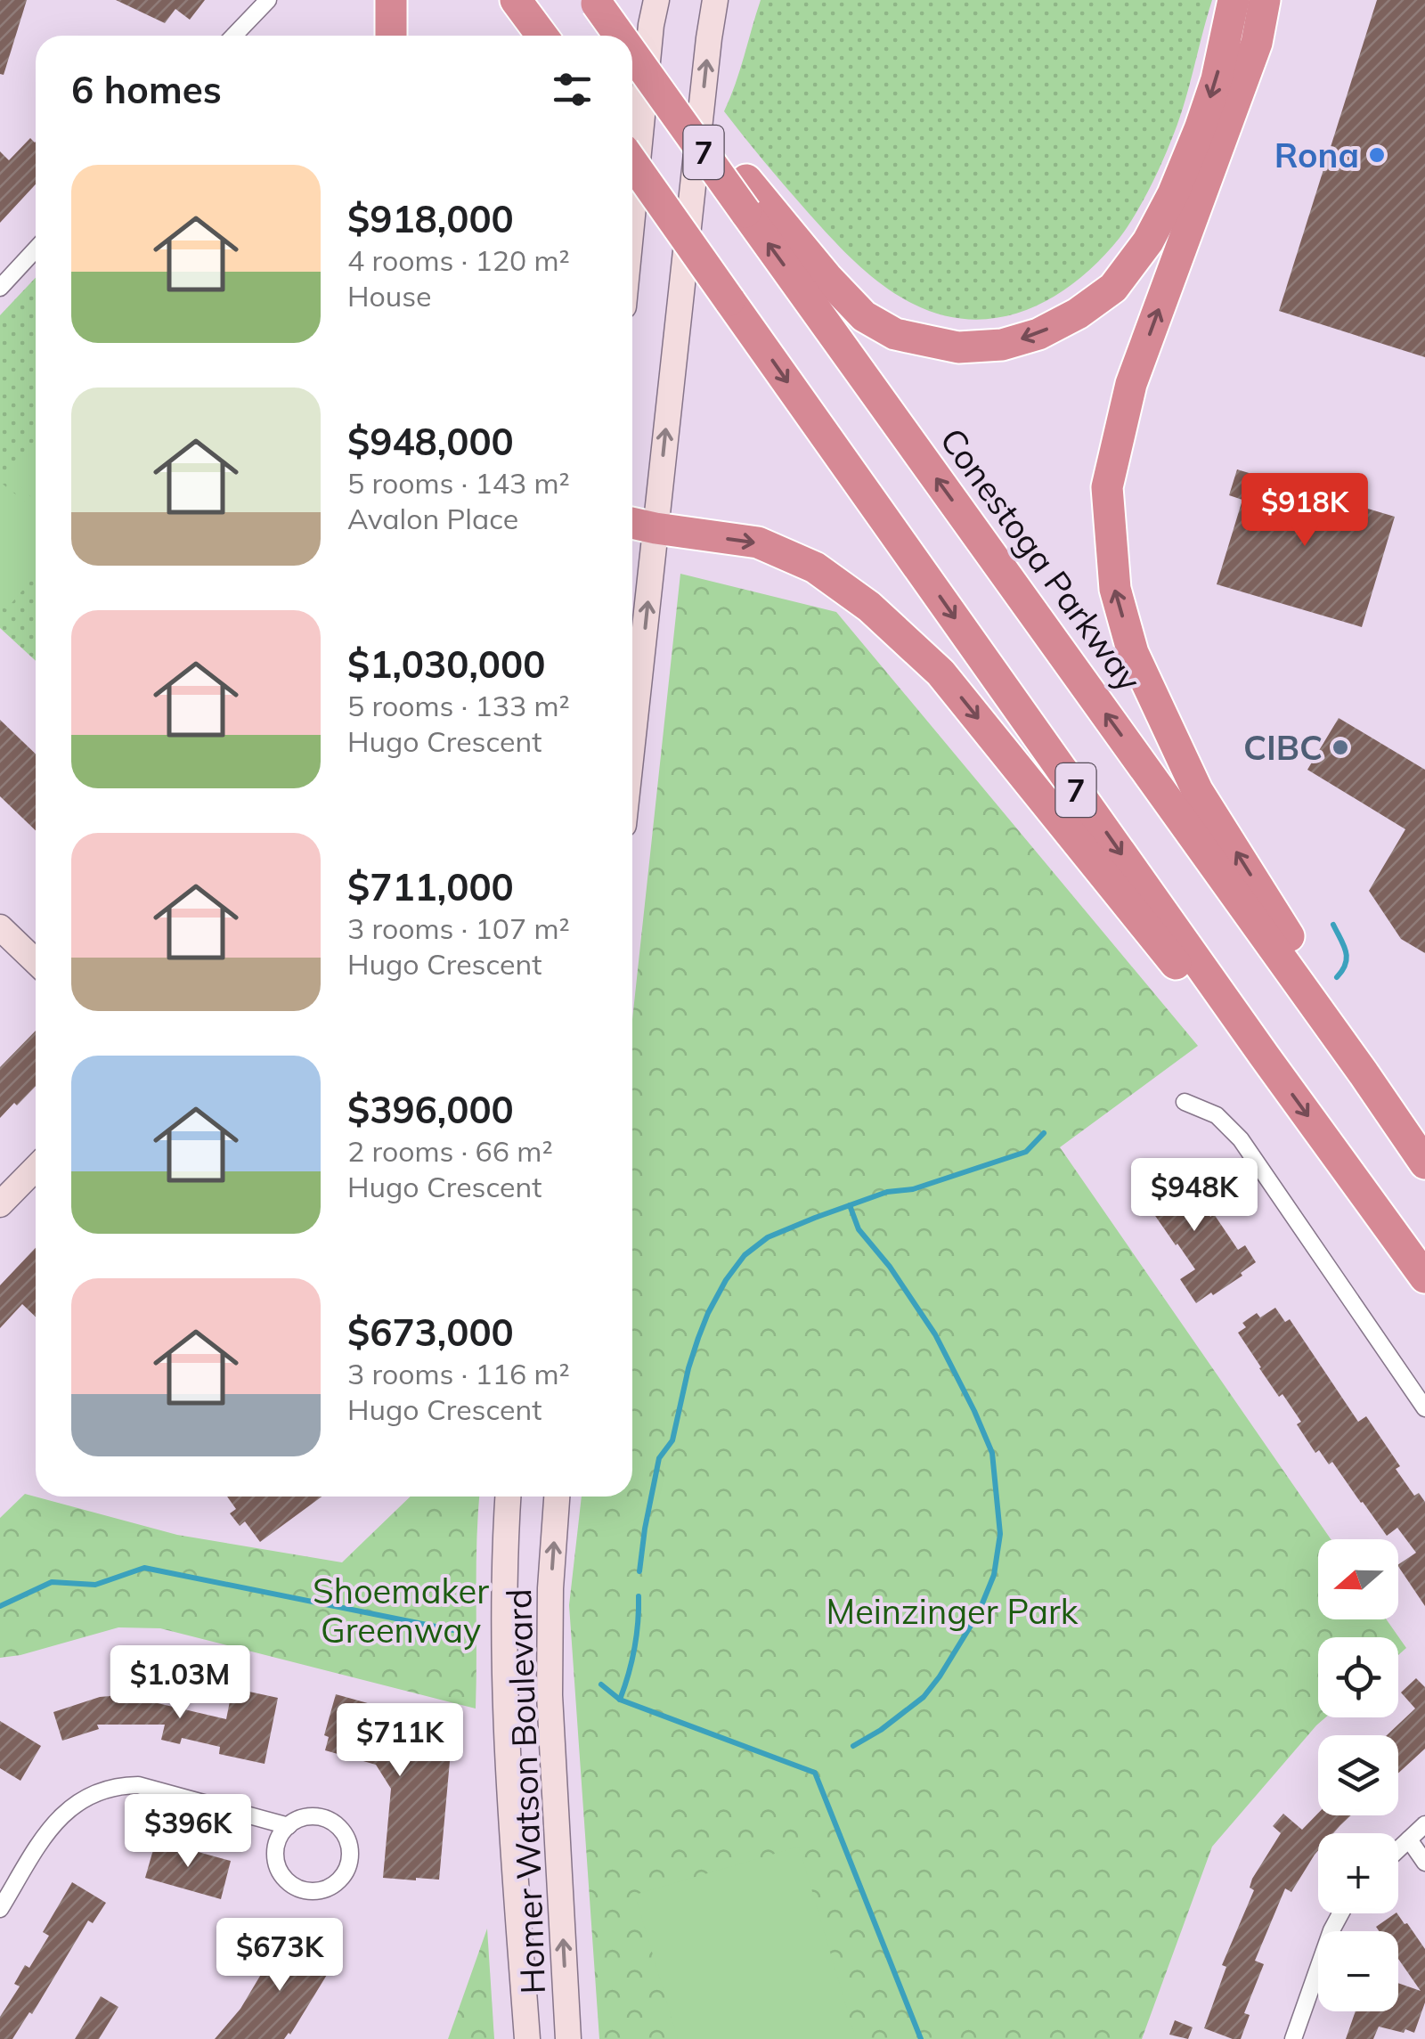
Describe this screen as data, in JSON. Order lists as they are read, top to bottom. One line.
{"streets":{"highway":["7","Conestoga Parkway"],"main road":["Homer Watson Boulevard"]},"parks":["Shoemaker Greenway","Meinzinger Park"],"places":["Rona","CIBC"],"north":"left","page":{"heading":"6 homes","list":[{"name":"$918,000","note":"4 rooms · 120 m² · House"},{"name":"$948,000","note":"5 rooms · 143 m² · Avalon Place"},{"name":"$1,030,000","note":"5 rooms · 133 m² · Hugo Crescent"},{"name":"$711,000","note":"3 rooms · 107 m² · Hugo Crescent"},{"name":"$396,000","note":"2 rooms · 66 m² · Hugo Crescent"},{"name":"$673,000","note":"3 rooms · 116 m² · Hugo Crescent"}],"price":["$918K","$948K","$1.03M","$711K","$396K","$673K"],"map_buttons":["+","−"]}}
